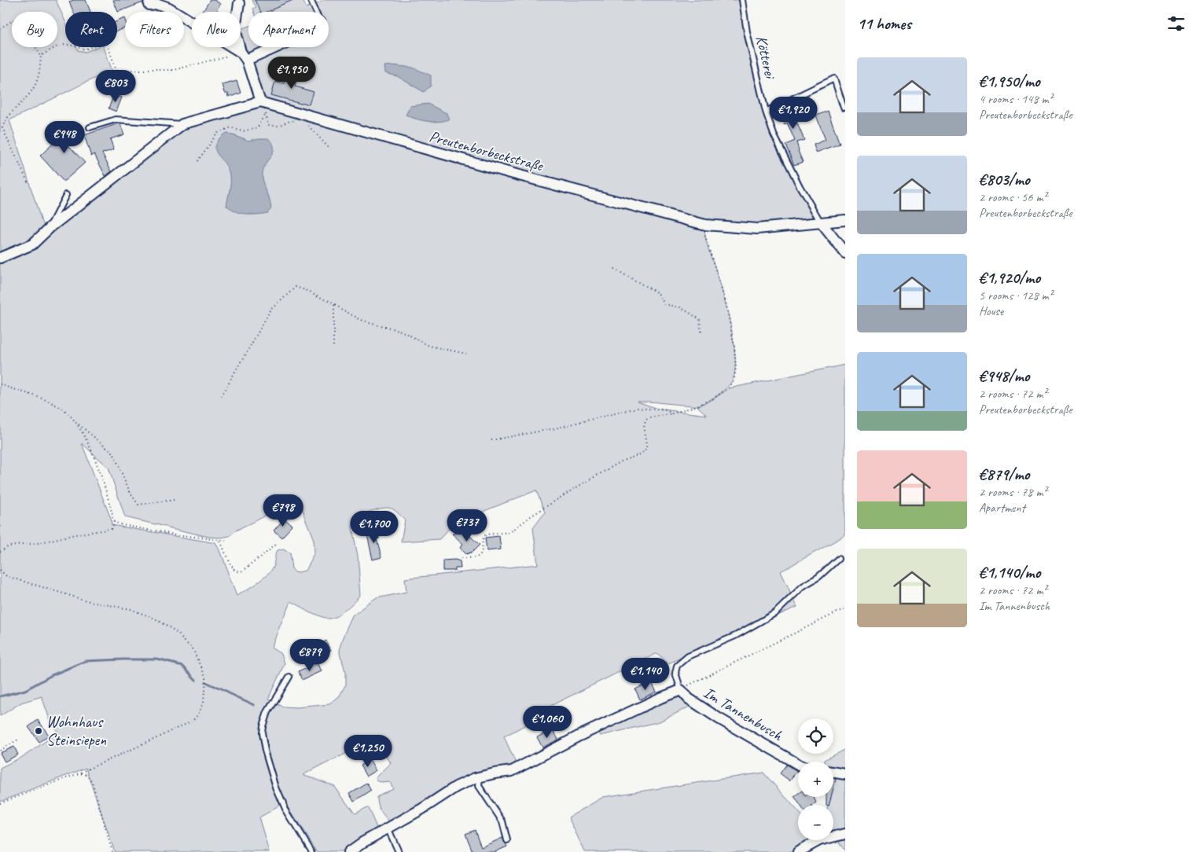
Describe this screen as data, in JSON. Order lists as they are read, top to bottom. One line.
{"streets":{"street":["Preutenborbeckstraße","Im Tannenbusch"],"lane":["Kötterei"]},"crossings":[["Kötterei","Preutenborbeckstraße"]],"places":["Wohnhaus Steinsiepen"],"page":{"heading":"11 homes","chip":["Buy","Rent","Filters","New","Apartment"],"list":[{"name":"€1,950/mo","note":"4 rooms · 148 m² · Preutenborbeckstraße"},{"name":"€803/mo","note":"2 rooms · 56 m² · Preutenborbeckstraße"},{"name":"€1,920/mo","note":"5 rooms · 128 m² · House"},{"name":"€948/mo","note":"2 rooms · 72 m² · Preutenborbeckstraße"},{"name":"€879/mo","note":"2 rooms · 78 m² · Apartment"},{"name":"€1,140/mo","note":"2 rooms · 72 m² · Im Tannenbusch"}],"price":["€1,950","€803","€1,920","€948","€798","€737","€1,700","€879","€1,140","€1,060","€1,250"],"map_buttons":["+","−"]}}
